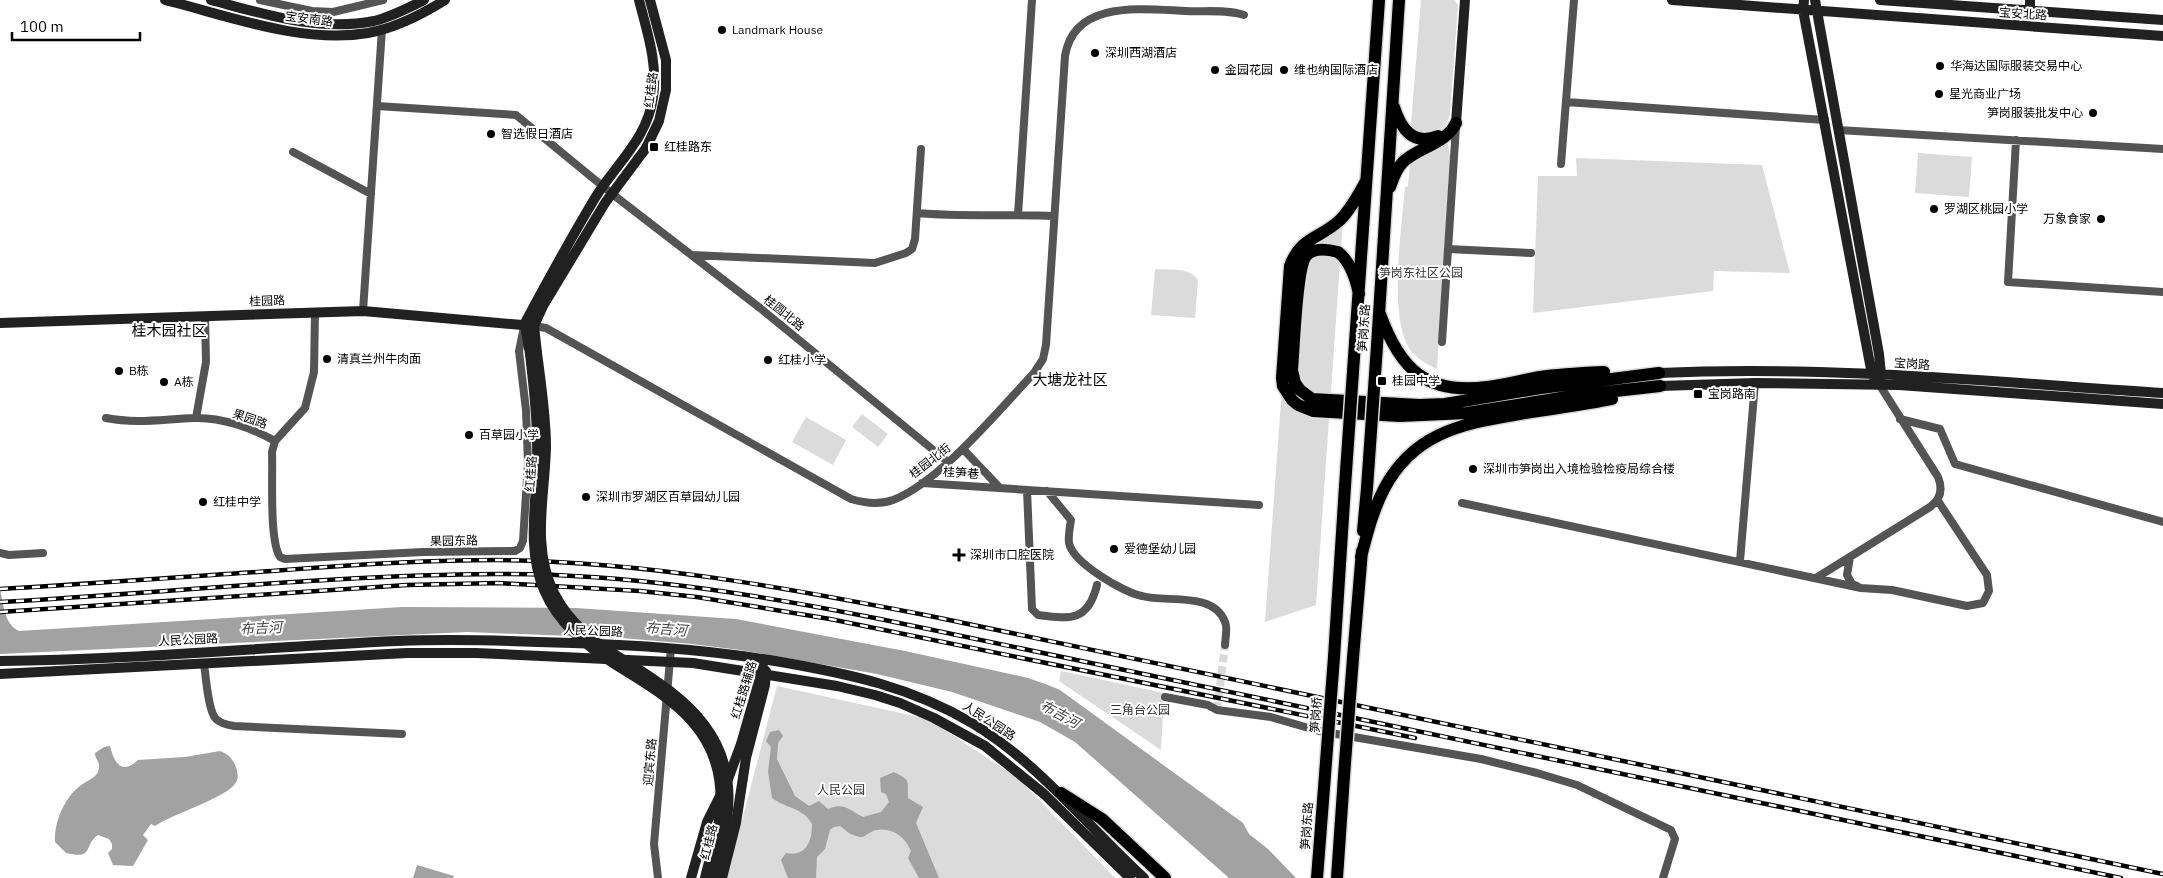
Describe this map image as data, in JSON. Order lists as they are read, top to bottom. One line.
{"streets":{"main road":["宝安北路","宝安南路","红桂路","桂园路","笋岗东路","宝岗路","人民公园路","红桂路辅路","笋岗桥"],"street":["桂圆北路","果园路","桂园北街","桂笋巷","果园东路","迎宾东路"]},"crossings":[["红桂路","桂园路"],["红桂路","桂圆北路"],["红桂路","桂园北街"],["红桂路","果园东路"],["桂园路","果园路"],["桂园路","桂园北街"],["桂园路","果园东路"],["桂圆北路","桂园北街"],["笋岗东路","笋岗桥"],["果园路","果园东路"],["桂园北街","桂笋巷"],["桂园北街","果园东路"],["人民公园路","红桂路辅路"],["人民公园路","迎宾东路"]],"districts":["桂木园社区","大塘龙社区"],"water":["布吉河"],"parks":["笋岗东社区公园","三角台公园","人民公园"],"places":{"other":["Landmark House","深圳西湖酒店","华海达国际服装交易中心","金园花园","维也纳国际酒店","星光商业广场","笋岗服装批发中心","智选假日酒店","罗湖区桃园小学","万象食家","清真兰州牛肉面","红桂小学","B栋","A栋","百草园小学","深圳市笋岗出入境检验检疫局综合楼","深圳市罗湖区百草园幼儿园","红桂中学","爱德堡幼儿园"],"transit":["红桂路东","桂园中学","宝岗路南"],"health":["深圳市口腔医院"]},"scale_bar":"100 m"}
